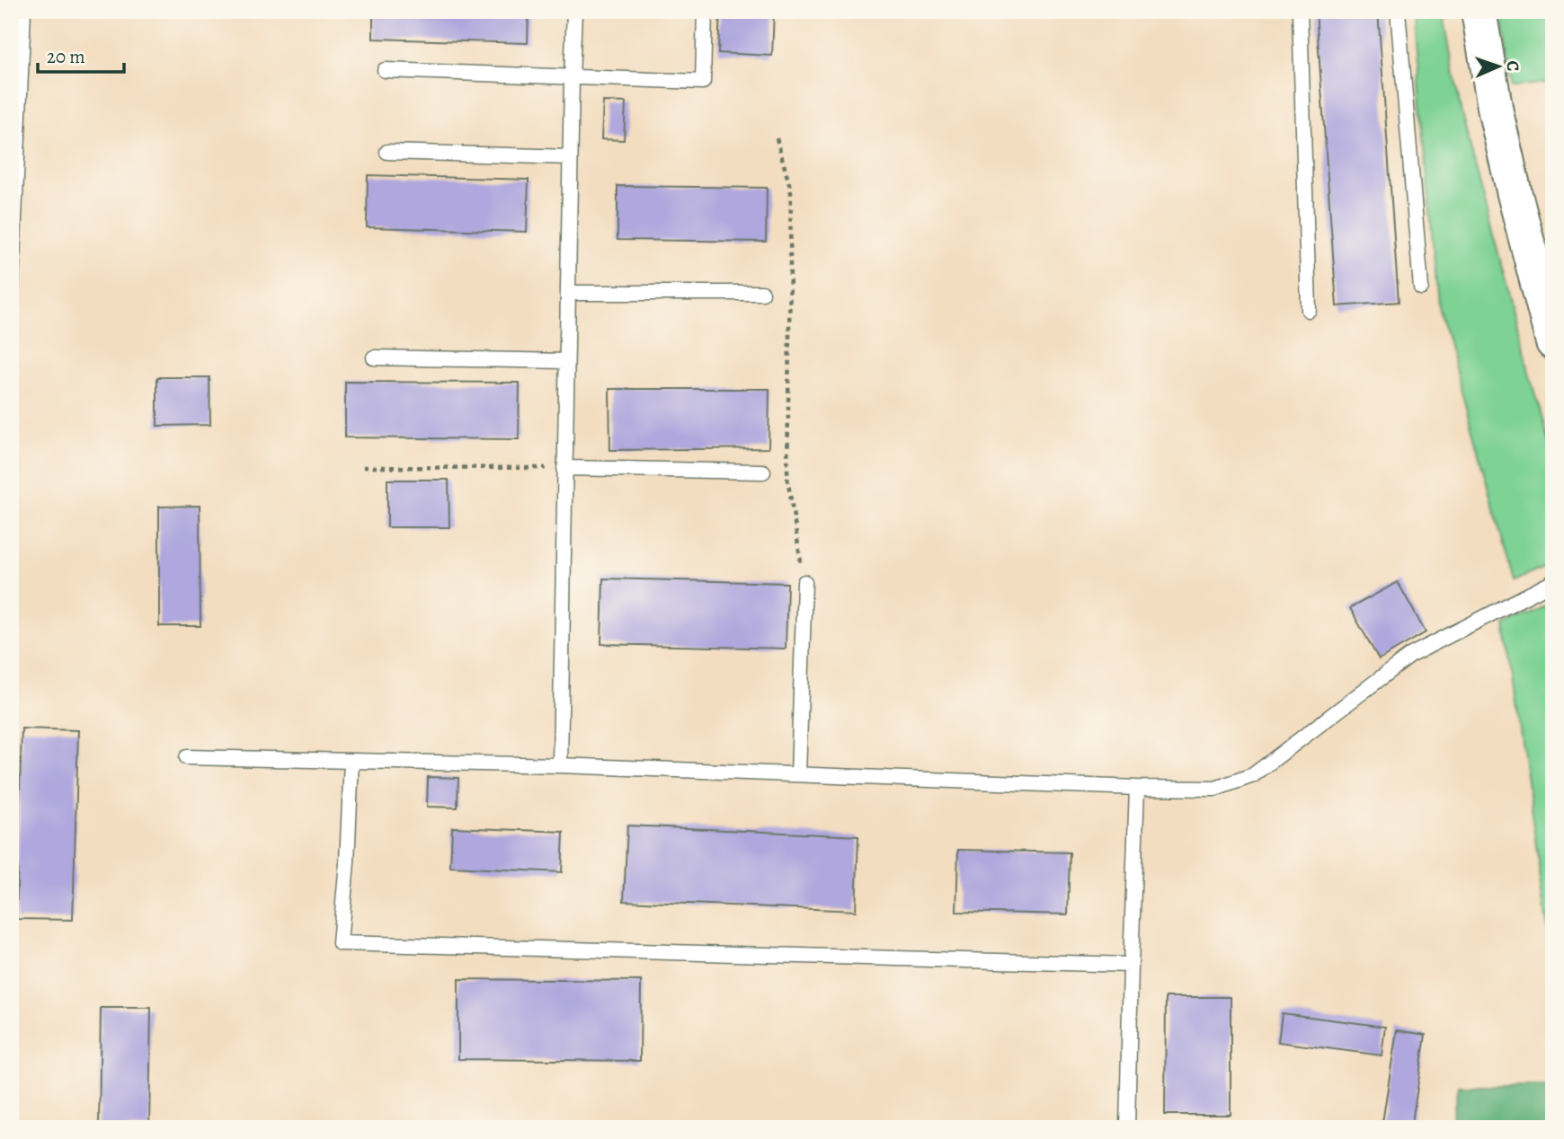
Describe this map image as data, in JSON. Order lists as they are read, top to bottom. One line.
{"scale_bar":"20 m","north":"right"}
